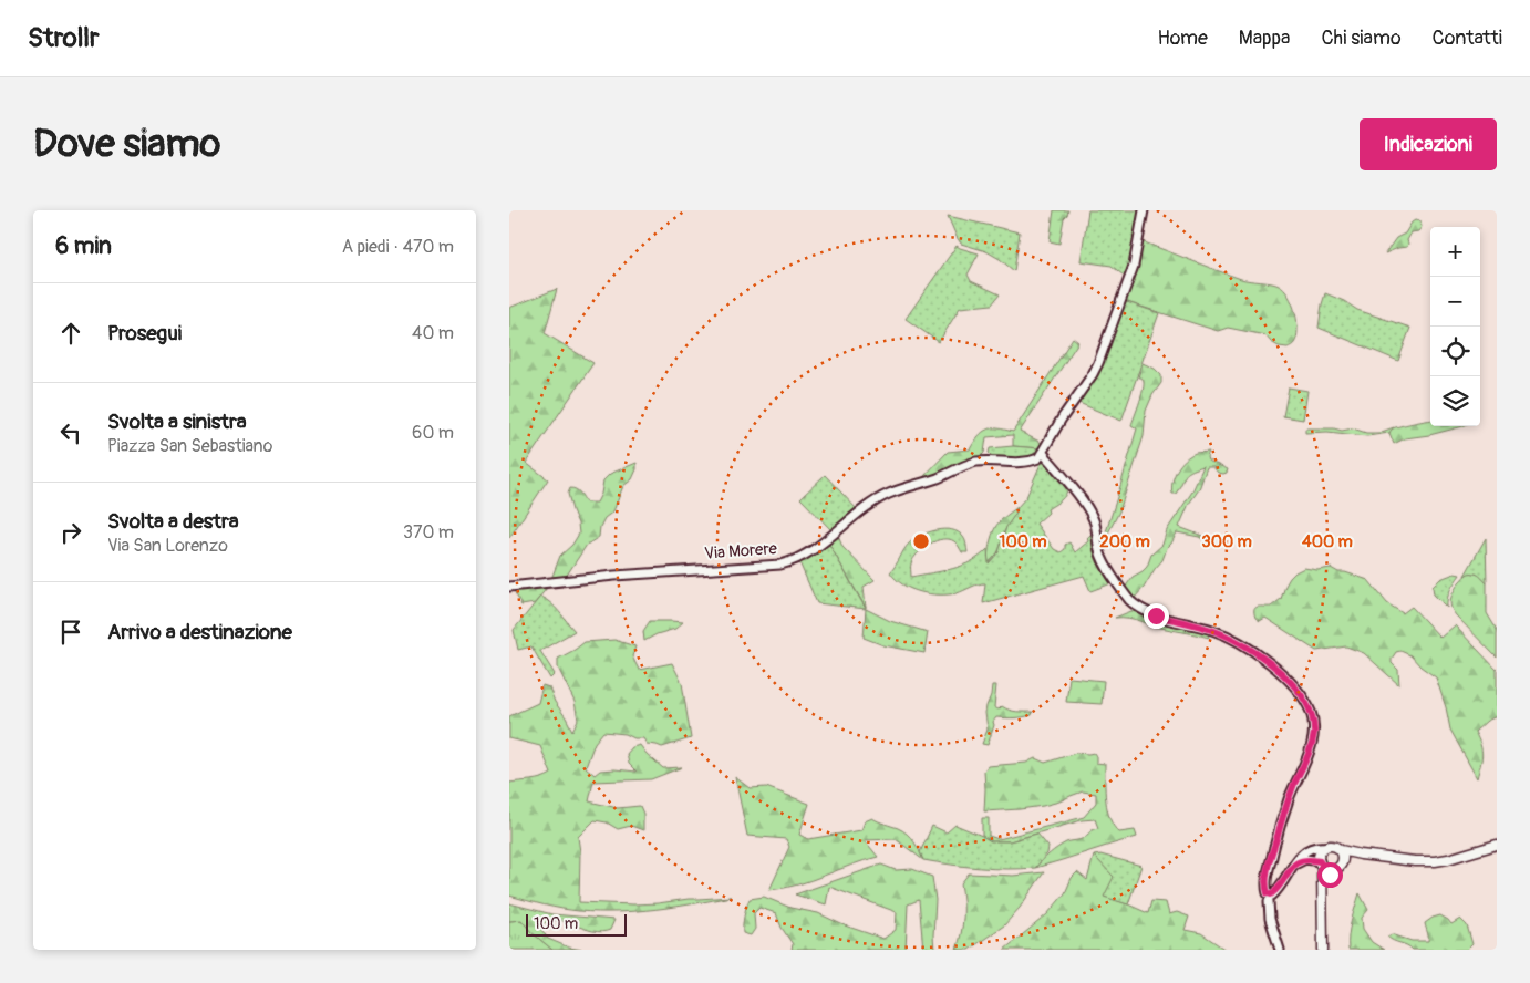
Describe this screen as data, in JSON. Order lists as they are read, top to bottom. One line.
{"streets":{"street":["Via Morere"]},"scale_bar":"100 m","page":{"header":"Strollr","nav":["Home","Mappa","Chi siamo","Contatti"],"buttons":"Indicazioni","title":"Dove siamo","heading":["6 min","A piedi · 470 m"],"map_buttons":["+","−"],"list":[["Prosegui","40 m"],["Svolta a sinistra","Piazza San Sebastiano","60 m"],["Svolta a destra","Via San Lorenzo","370 m"],"Arrivo a destinazione"],"scale":"100 m"},"rings":["100 m","200 m","300 m","400 m"]}
